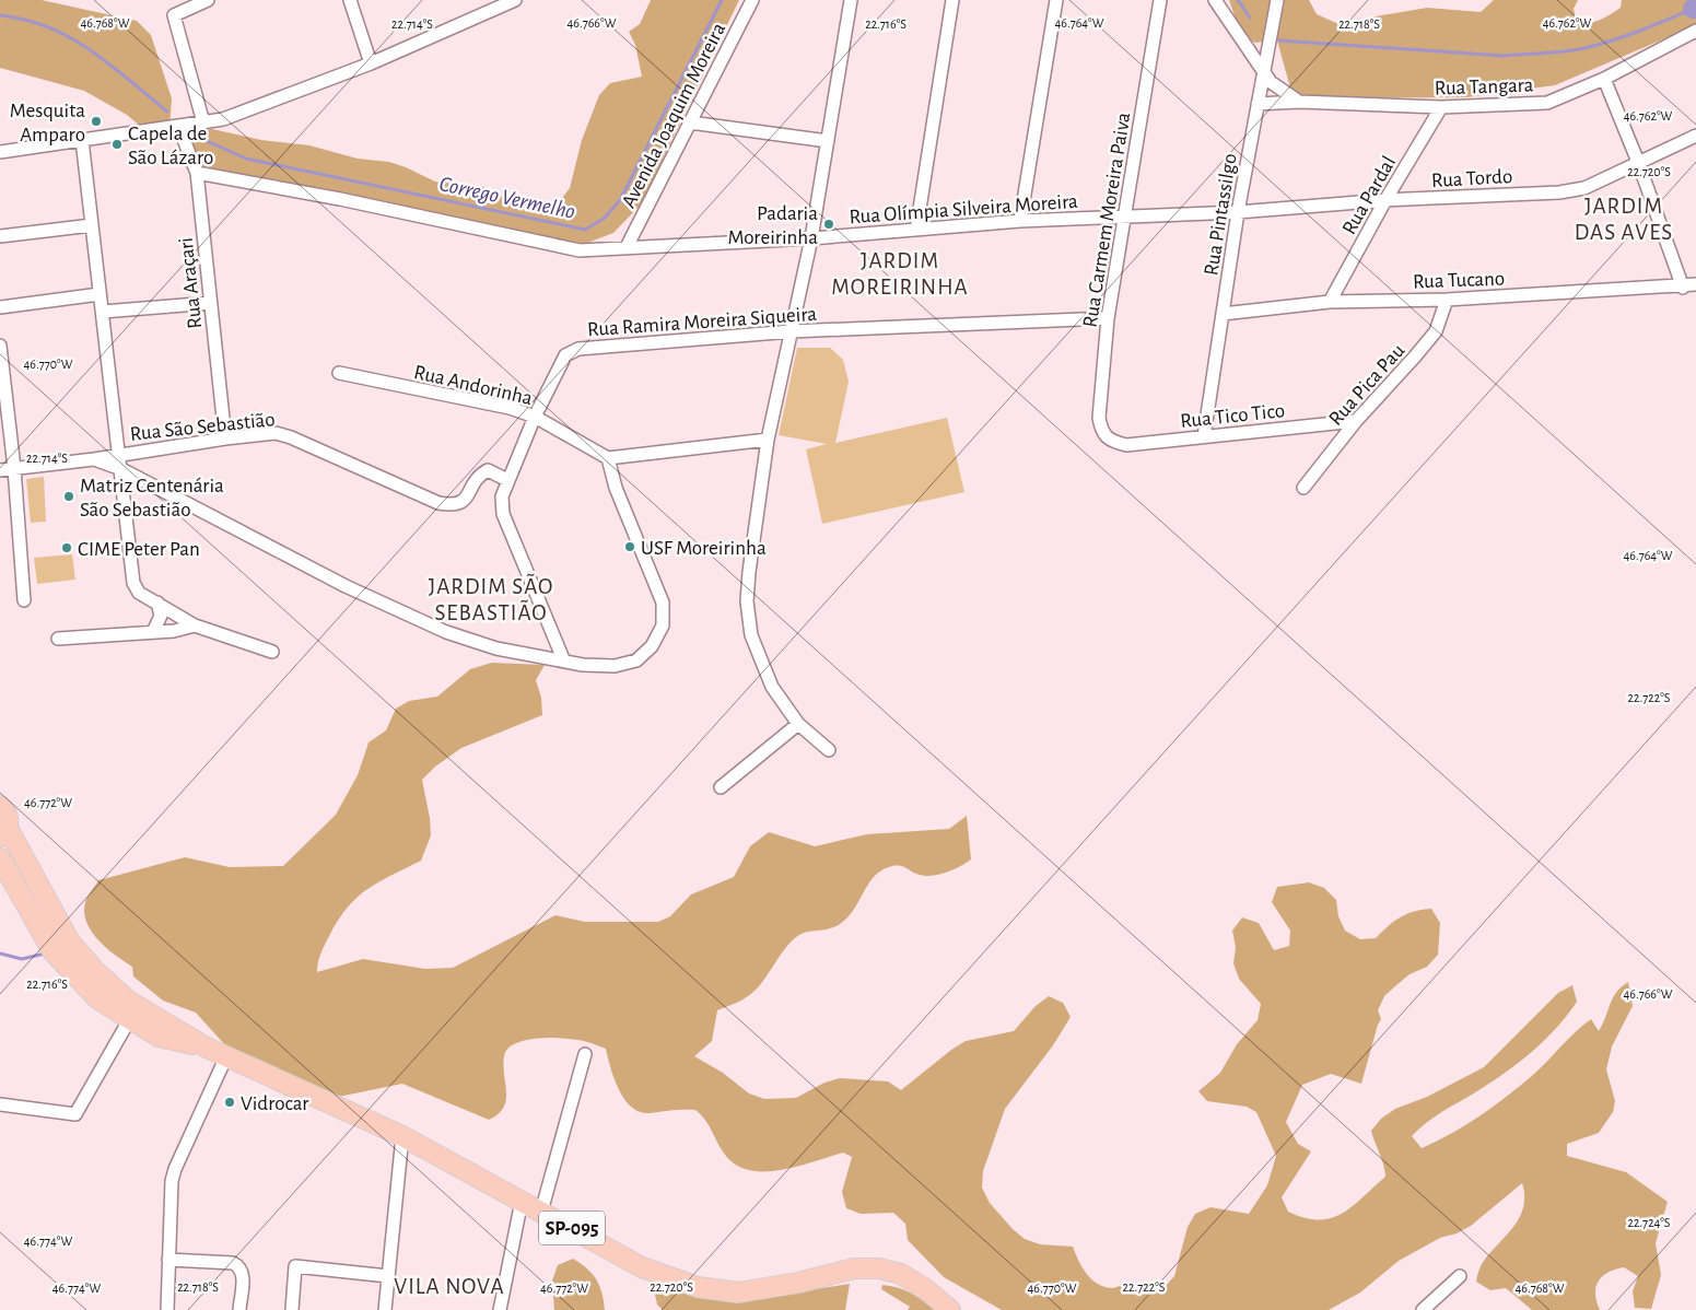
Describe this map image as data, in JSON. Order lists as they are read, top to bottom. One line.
{"streets":{"main road":["SP-095"],"street":["Rua Tangara","Avenida Joaquim Moreira","Rua Tordo","Rua Pardal","Rua Olímpia Silveira Moreira","Rua Pintassilgo","Rua Carmem Moreira Paiva","Rua Tucano","Rua Araçari","Rua Ramira Moreira Siqueira","Rua Andorinha","Rua Pica Pau","Rua Tico Tico","Rua São Sebastião"]},"crossings":[["Rua Tangara","Rua Pardal"],["Rua Tangara","Rua Pintassilgo"],["Avenida Joaquim Moreira","Rua Olímpia Silveira Moreira"],["Rua Tordo","Rua Pardal"],["Rua Tordo","Rua Olímpia Silveira Moreira"],["Rua Tordo","Rua Pintassilgo"],["Rua Pardal","Rua Tucano"],["Rua Olímpia Silveira Moreira","Rua Pintassilgo"],["Rua Olímpia Silveira Moreira","Rua Carmem Moreira Paiva"],["Rua Olímpia Silveira Moreira","Rua Araçari"],["Rua Pintassilgo","Rua Tucano"],["Rua Pintassilgo","Rua Tico Tico"],["Rua Carmem Moreira Paiva","Rua Ramira Moreira Siqueira"],["Rua Carmem Moreira Paiva","Rua Tico Tico"],["Rua Tucano","Rua Pica Pau"],["Rua Araçari","Rua São Sebastião"],["Rua Ramira Moreira Siqueira","Rua Andorinha"],["Rua Ramira Moreira Siqueira","Rua São Sebastião"],["Rua Pica Pau","Rua Tico Tico"]],"districts":["JARDIM DAS AVES","JARDIM MOREIRINHA","JARDIM SÃO SEBASTIÃO","VILA NOVA"],"water":["Corrego Vermelho"],"places":["Mesquita Amparo","Capela de São Lázaro","Padaria Moreirinha","Matriz Centenária São Sebastião","USF Moreirinha","CIME Peter Pan","Vidrocar"],"coordinates":["46.762°W","46.768°W","46.766°W","46.764°W","22.714°S","22.716°S","22.718°S","22.720°S","46.770°W","22.722°S","46.772°W","22.724°S","46.774°W"]}
